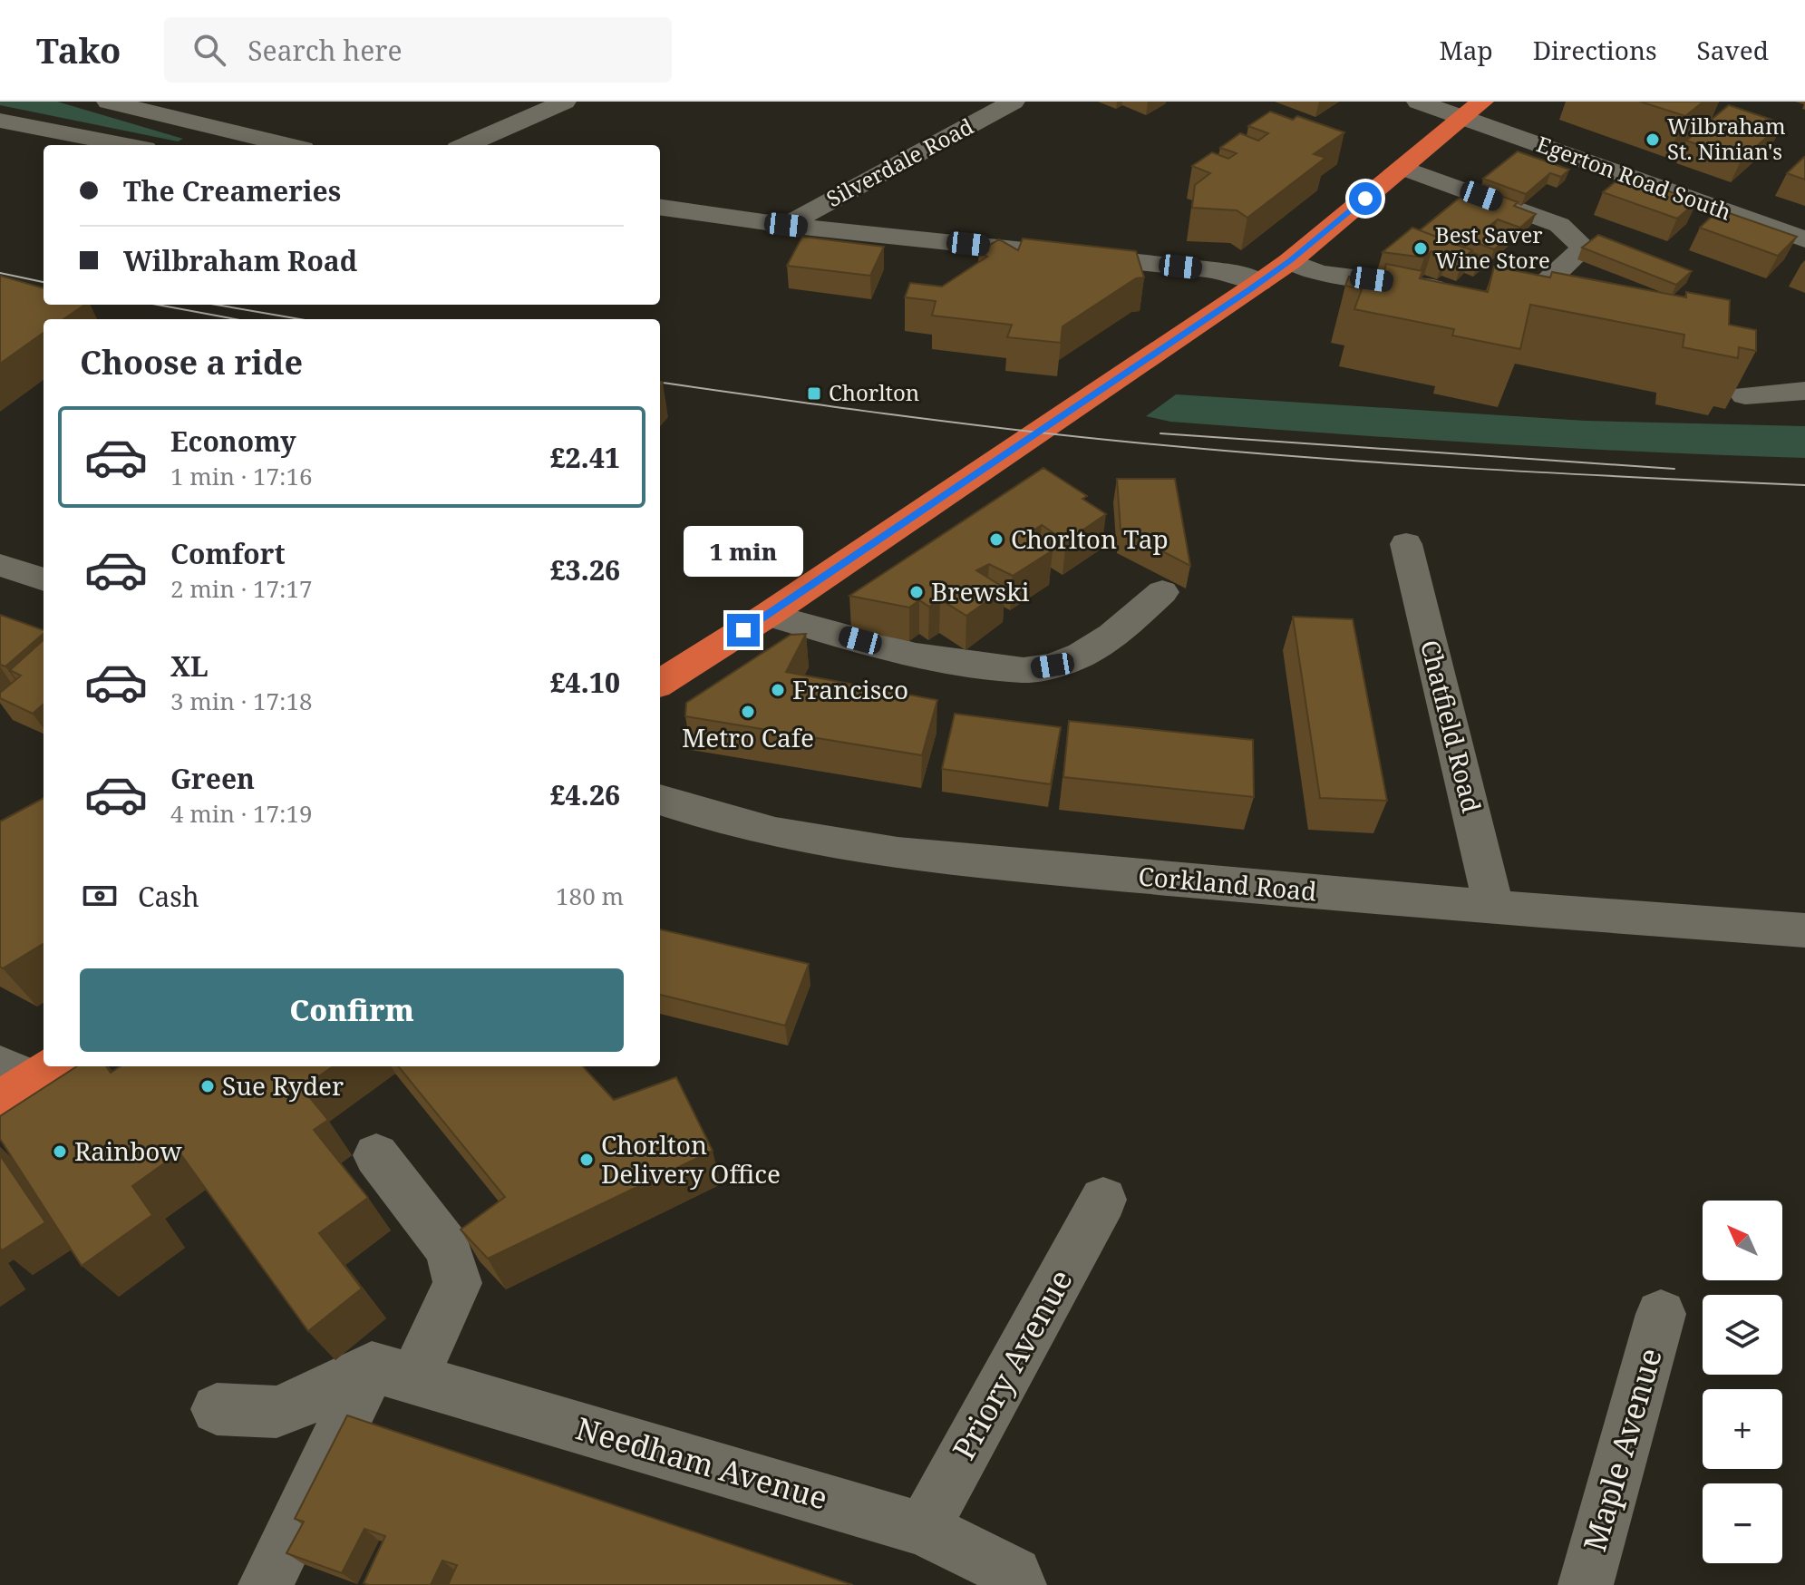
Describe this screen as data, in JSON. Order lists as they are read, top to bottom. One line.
{"streets":{"street":["Silverdale Road","Egerton Road South","Chatfield Road","Corkland Road","Priory Avenue","Maple Avenue","Needham Avenue"]},"crossings":[["Chatfield Road","Corkland Road"],["Priory Avenue","Needham Avenue"]],"places":{"other":["Wilbraham St. Ninian's","Best Saver Wine Store","Chorlton Tap","Brewski","Francisco","Metro Cafe","Sue Ryder","Rainbow","Chorlton Delivery Office"],"transit":["Chorlton"]},"north":"top left","page":{"header":"Tako","search":"Search here","nav":["Map","Directions","Saved"],"banner":["The Creameries","Wilbraham Road"],"heading":"Choose a ride","list":[{"name":"Economy","note":"1 min · 17:16","value":"£2.41"},{"name":"Comfort","note":"2 min · 17:17","value":"£3.26"},{"name":"XL","note":"3 min · 17:18","value":"£4.10"},{"name":"Green","note":"4 min · 17:19","value":"£4.26"}],"bubble":"1 min","pay":["Cash","180 m"],"buttons":"Confirm","map_buttons":["+","−"]}}
